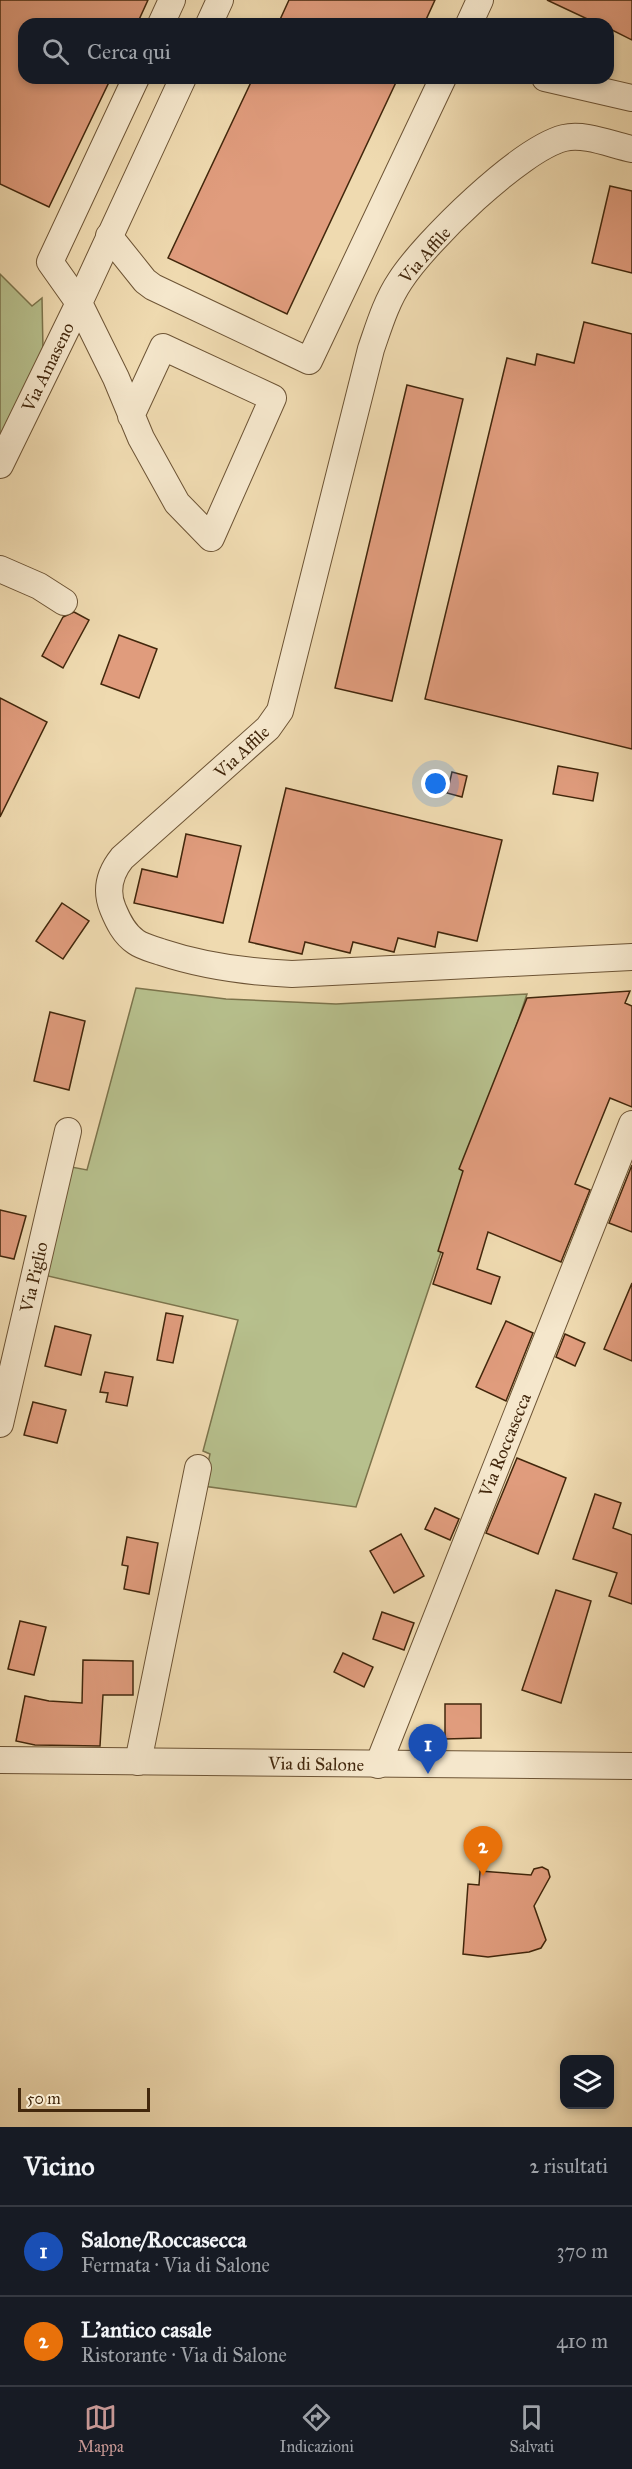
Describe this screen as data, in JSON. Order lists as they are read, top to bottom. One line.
{"streets":{"street":["Via Affile","Via Amaseno","Via Piglio","Via Roccasecca","Via di Salone"]},"crossings":[["Via Roccasecca","Via di Salone"]],"scale_bar":"50 m","page":{"search":"Cerca qui","pins":["1","2"],"scale":"50 m","heading":["Vicino","2 risultati"],"list":[{"mark":"1","name":"Salone/Roccasecca","note":"Fermata · Via di Salone","value":"370 m"},{"mark":"2","name":"L'antico casale","note":"Ristorante · Via di Salone","value":"410 m"}],"nav":["Mappa","Indicazioni","Salvati"]}}
